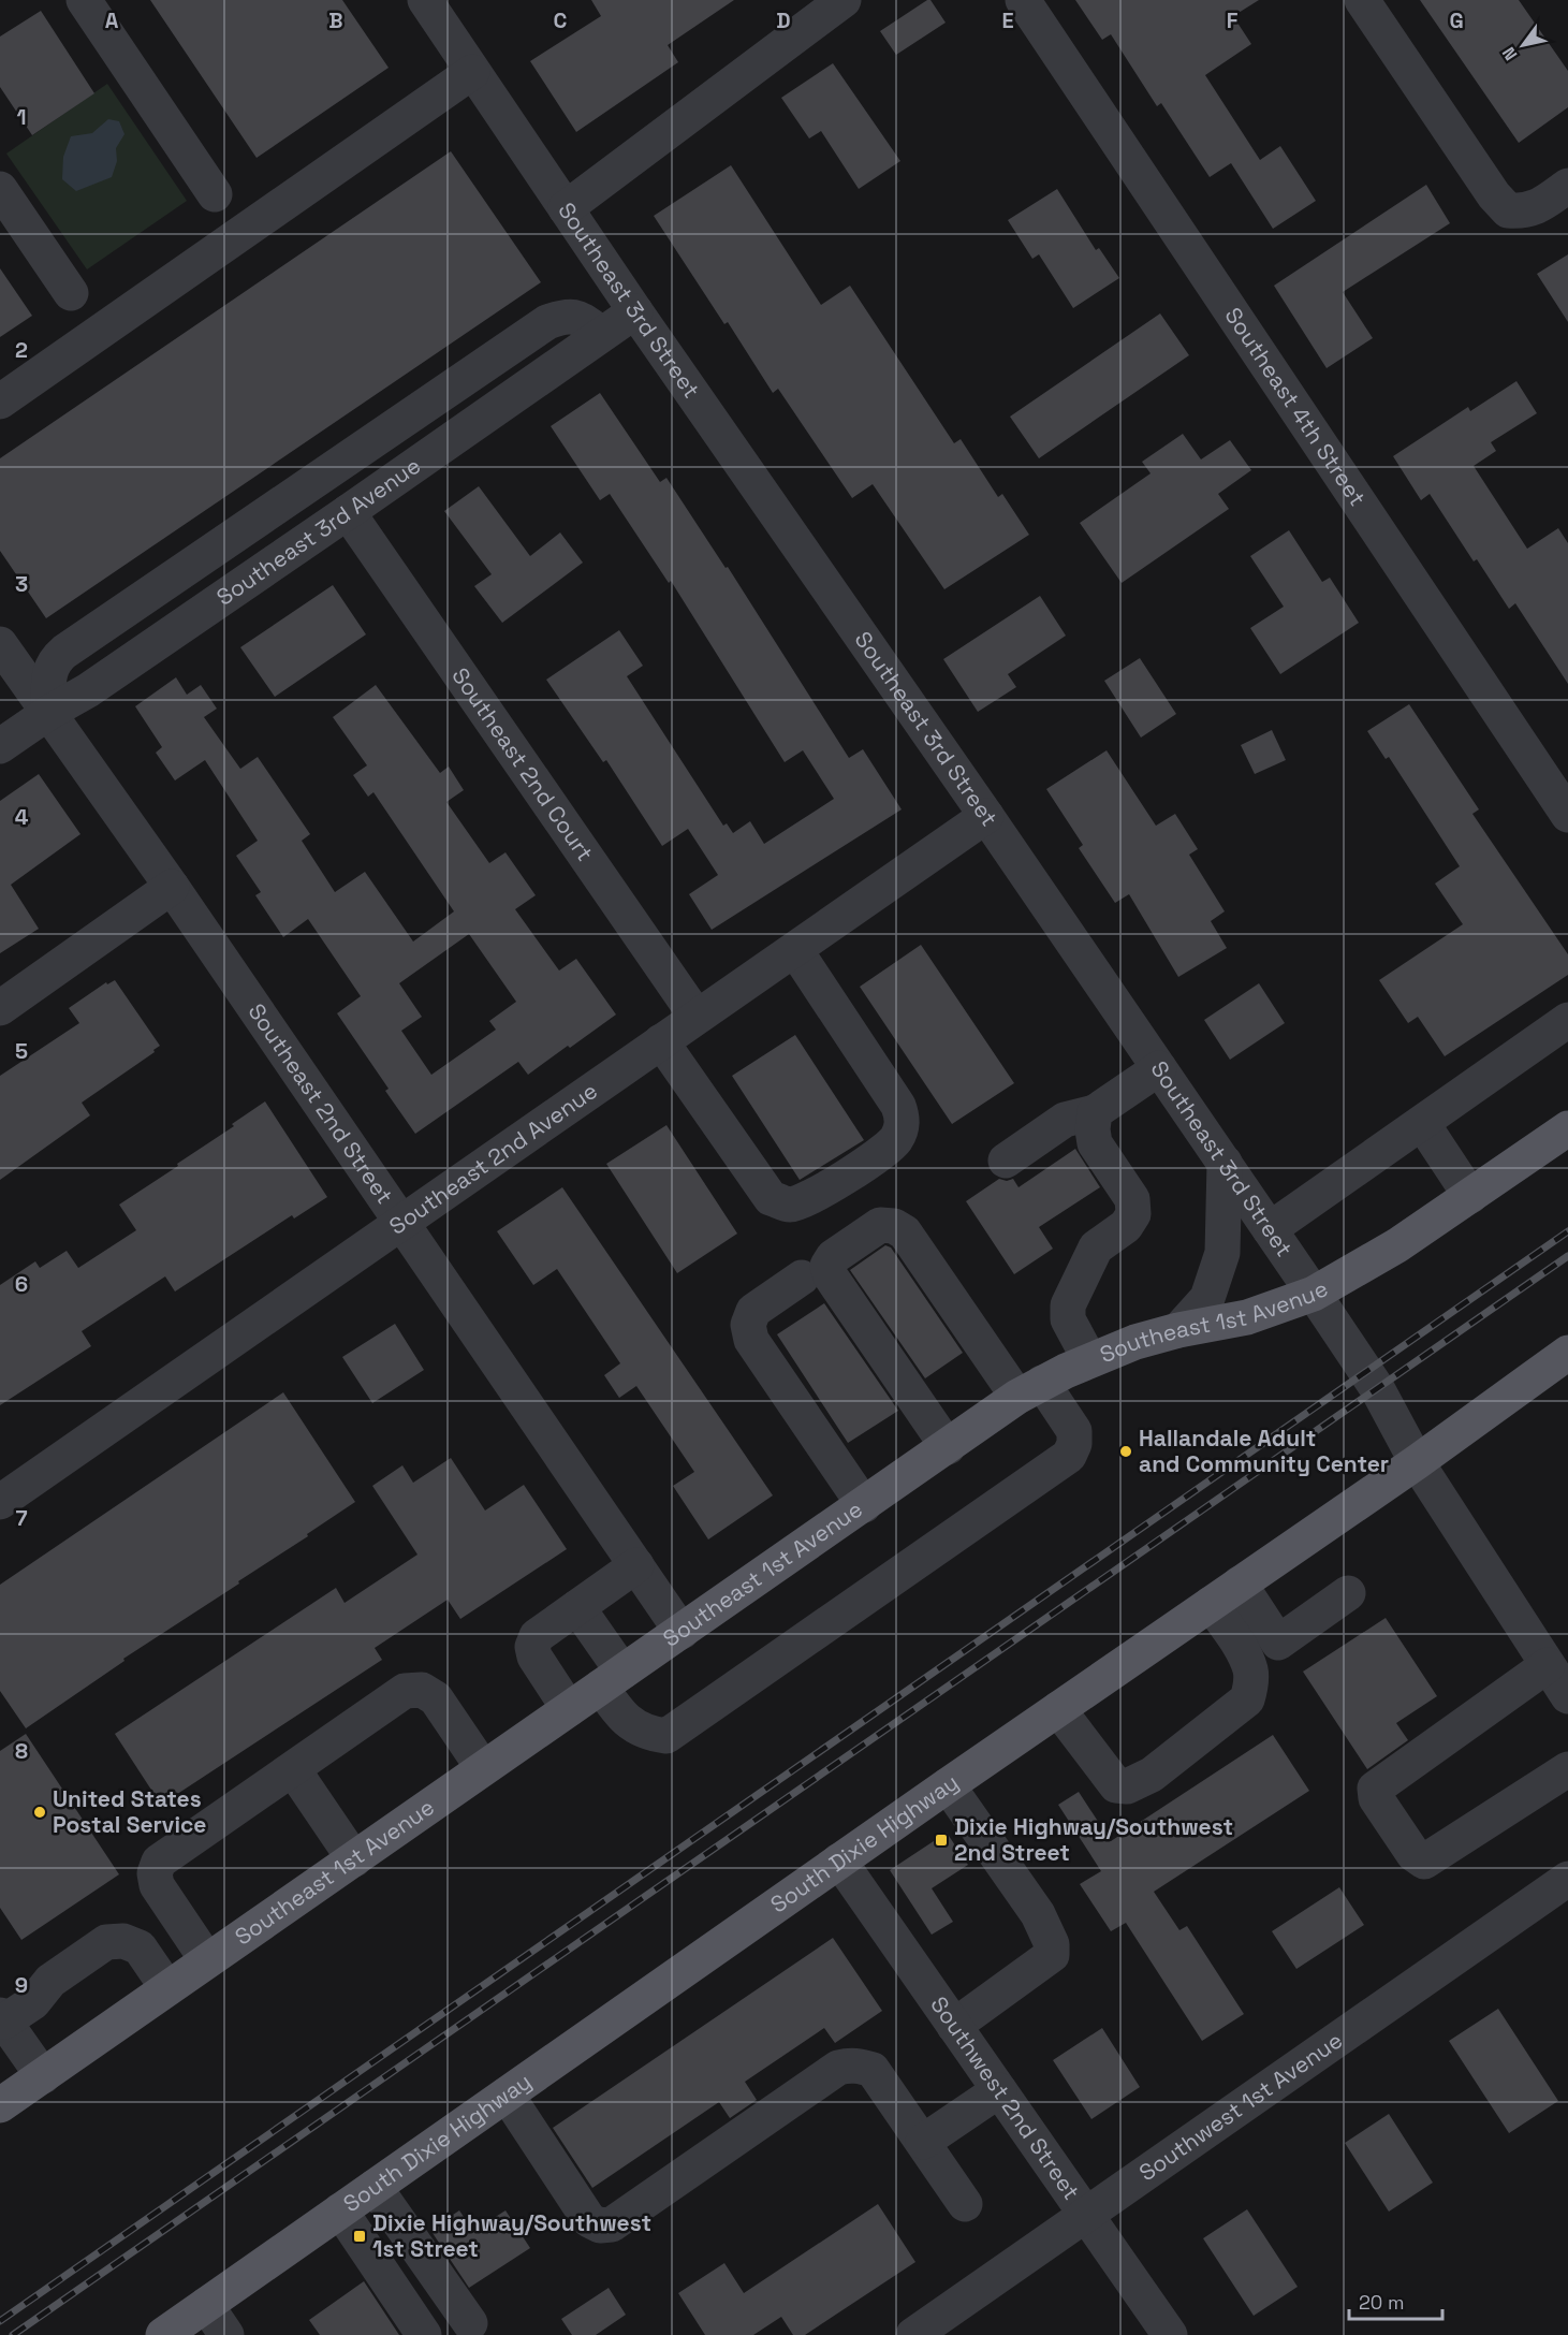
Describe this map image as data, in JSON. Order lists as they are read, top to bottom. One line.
{"streets":{"main road":["Southeast 1st Avenue","South Dixie Highway"],"street":["Southeast 3rd Street","Southeast 4th Street","Southeast 3rd Avenue","Southeast 2nd Court","Southeast 2nd Street","Southeast 2nd Avenue","Southwest 2nd Street","Southwest 1st Avenue"]},"crossings":[["Southeast 3rd Street","Southeast 3rd Avenue"],["Southeast 3rd Street","Southeast 2nd Avenue"],["Southeast 3rd Street","Southeast 1st Avenue"],["Southeast 3rd Street","South Dixie Highway"],["Southeast 3rd Avenue","Southeast 2nd Court"],["Southeast 3rd Avenue","Southeast 2nd Street"],["Southeast 2nd Court","Southeast 2nd Avenue"],["Southeast 2nd Street","Southeast 2nd Avenue"],["Southeast 2nd Street","Southeast 1st Avenue"],["South Dixie Highway","Southwest 2nd Street"],["Southwest 2nd Street","Southwest 1st Avenue"]],"places":{"other":["Hallandale Adult and Community Center","United States Postal Service"],"transit":["Dixie Highway/Southwest 2nd Street","Dixie Highway/Southwest 1st Street"]},"scale_bar":"20 m","north":"bottom left","grid":{"columns":["A","B","C","D","E","F","G"],"rows":["1","2","3","4","5","6","7","8","9"]}}
